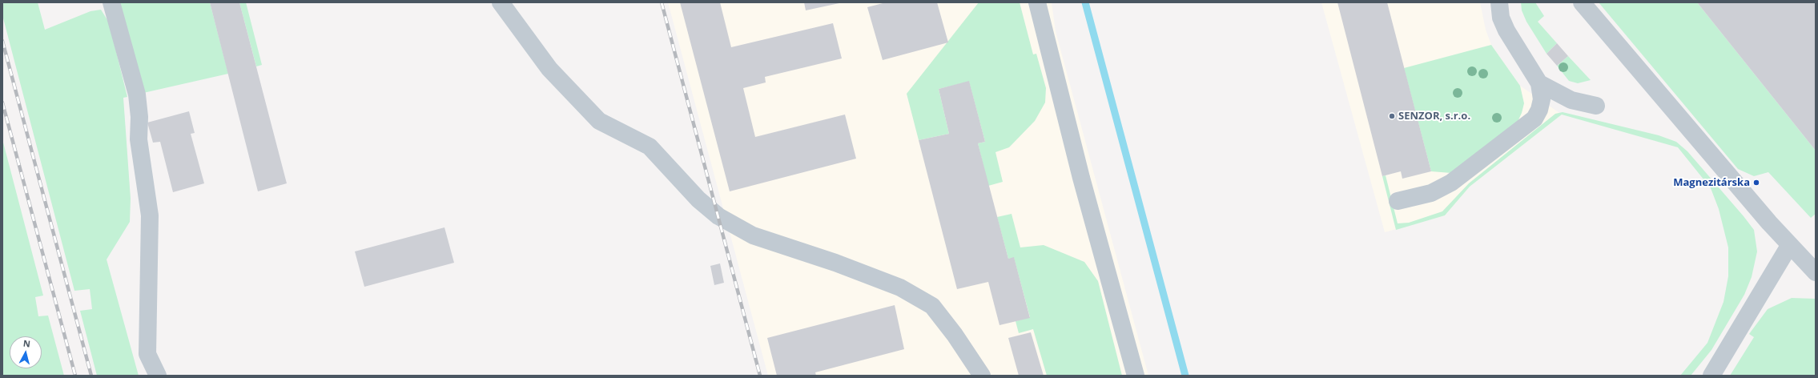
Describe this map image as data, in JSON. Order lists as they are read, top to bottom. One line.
{"places":["SENZOR, s.r.o.","Magnezitárska"],"north":"top"}
